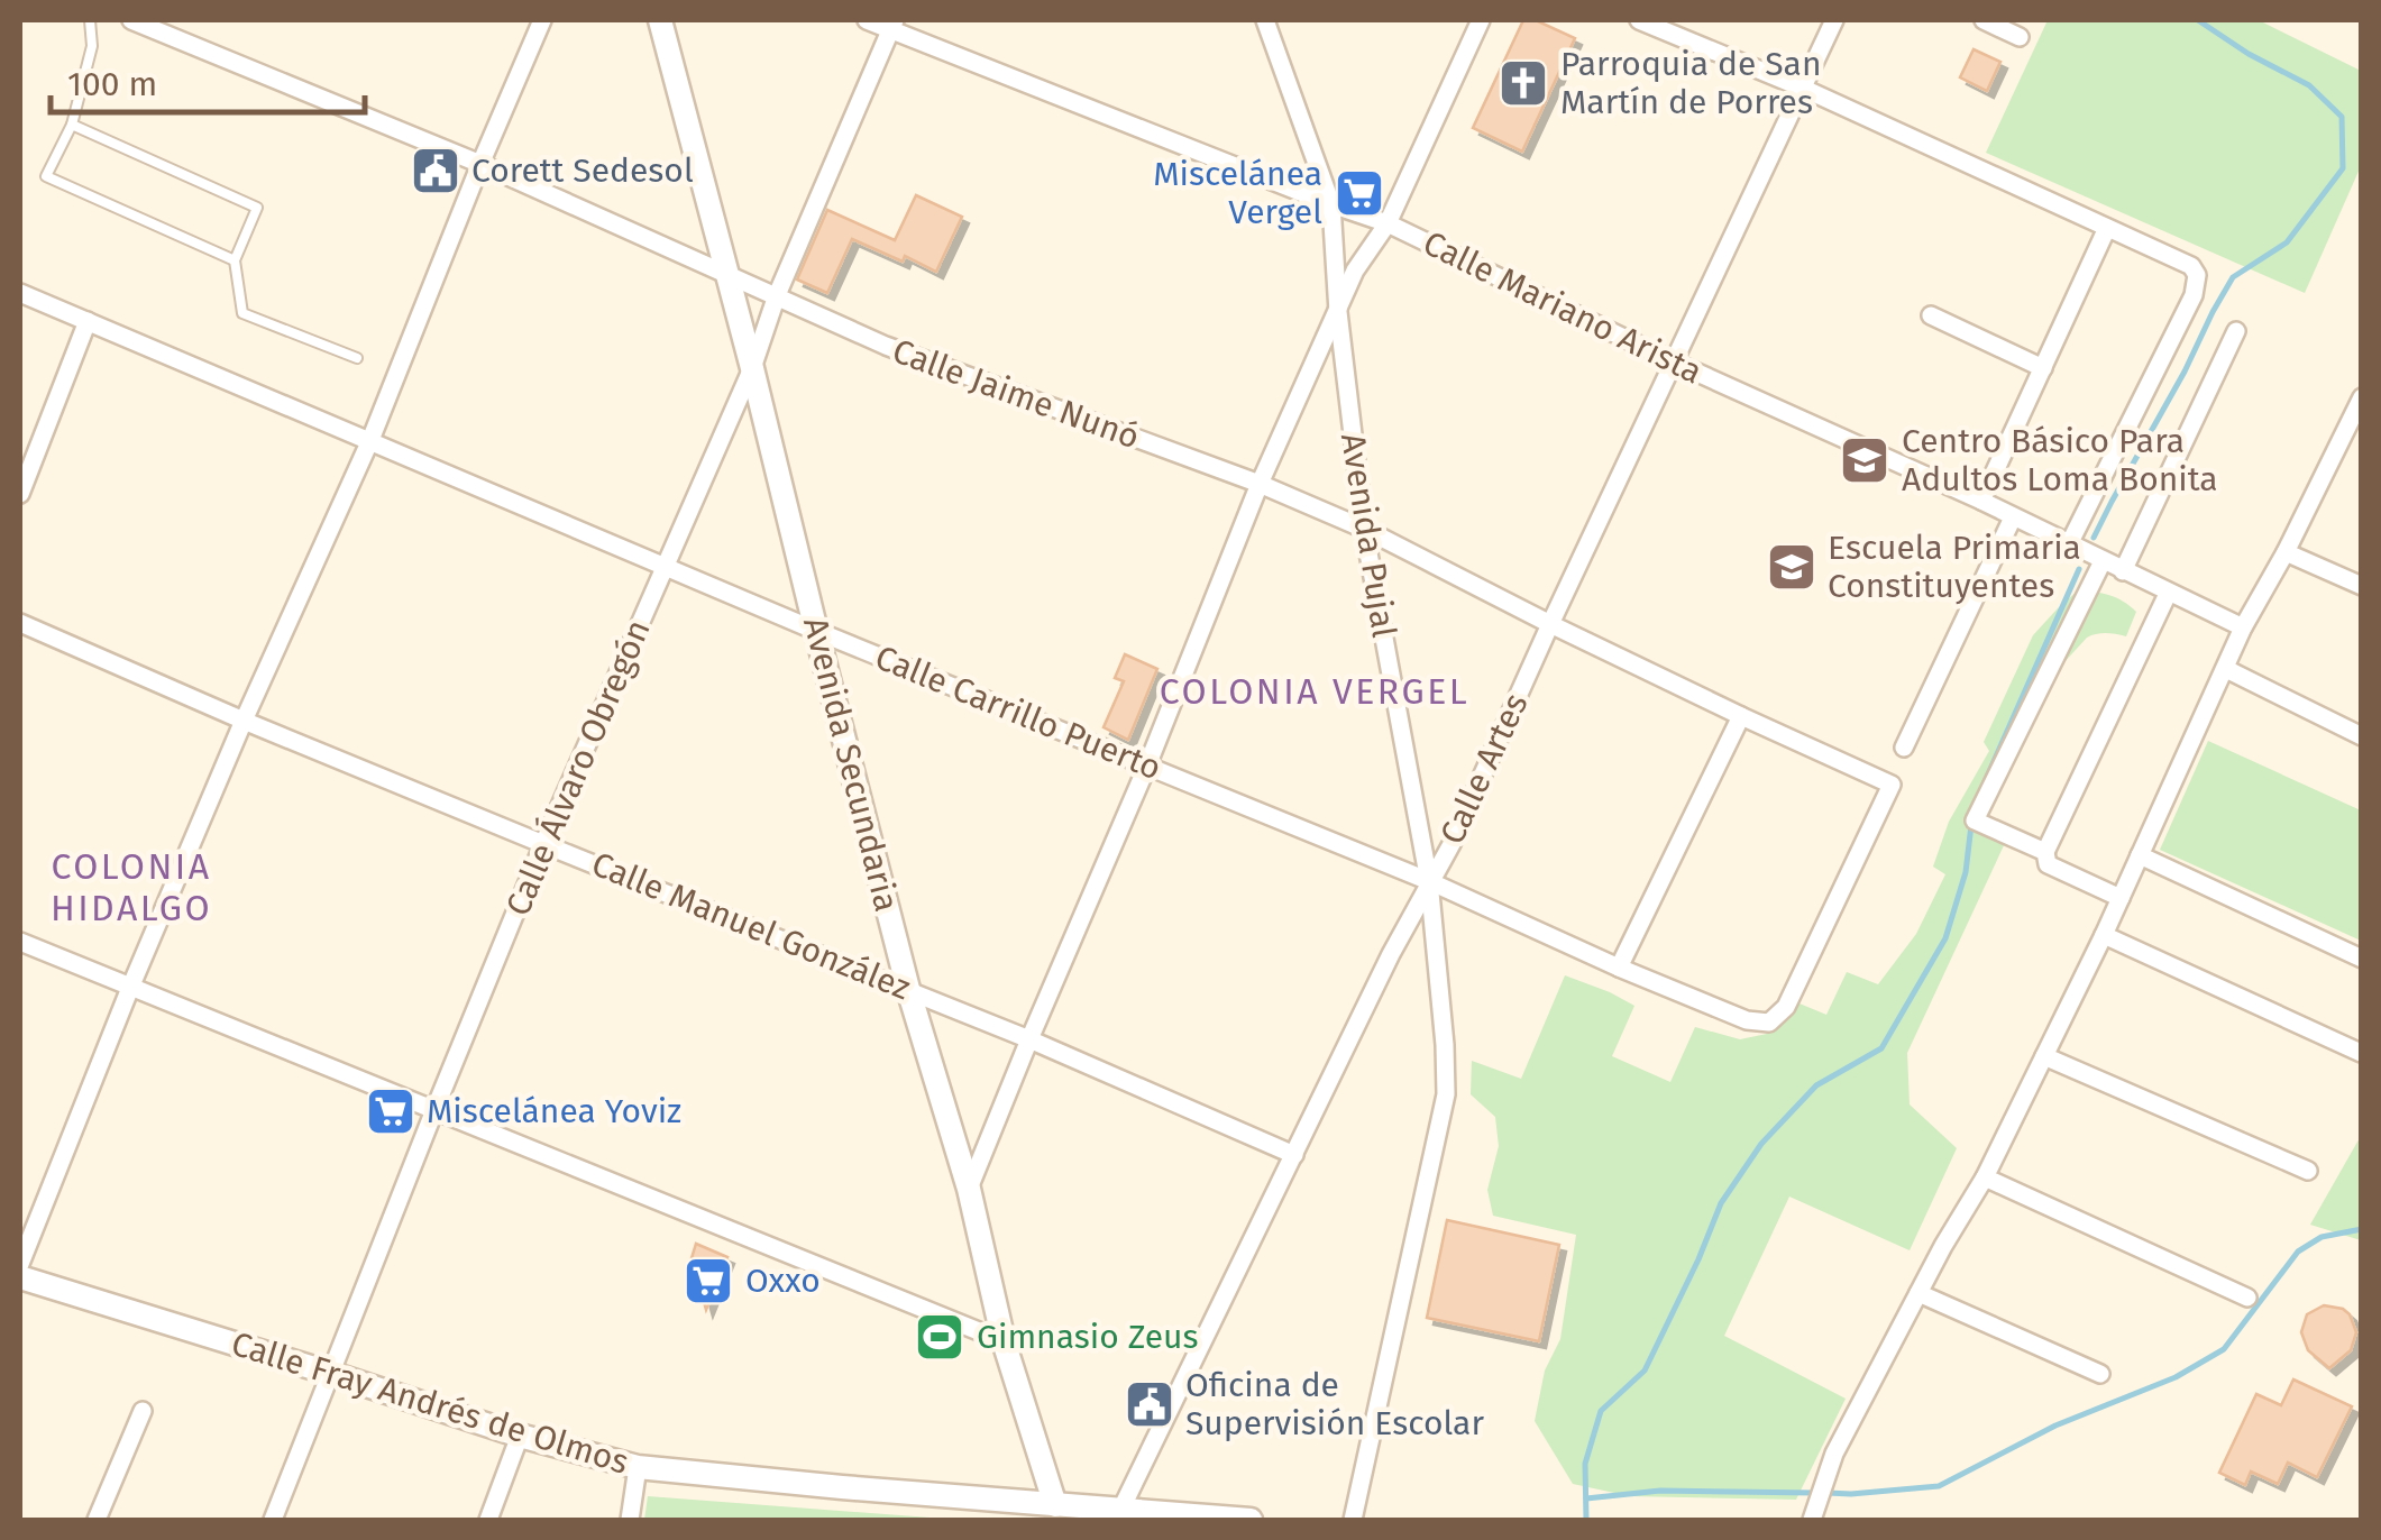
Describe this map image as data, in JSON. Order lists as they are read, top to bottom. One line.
{"streets":{"street":["Calle Mariano Arista","Calle Jaime Nunó","Avenida Pujal","Calle Carrillo Puerto","Avenida Secundaria","Calle Álvaro Obregón","Calle Artes","Calle Manuel González","Calle Fray Andrés de Olmos"]},"crossings":[["Calle Mariano Arista","Avenida Pujal"],["Calle Mariano Arista","Calle Álvaro Obregón"],["Calle Mariano Arista","Calle Artes"],["Calle Jaime Nunó","Avenida Pujal"],["Calle Jaime Nunó","Calle Carrillo Puerto"],["Calle Jaime Nunó","Avenida Secundaria"],["Calle Jaime Nunó","Calle Álvaro Obregón"],["Calle Jaime Nunó","Calle Artes"],["Avenida Pujal","Calle Carrillo Puerto"],["Avenida Pujal","Calle Artes"],["Calle Carrillo Puerto","Avenida Secundaria"],["Calle Carrillo Puerto","Calle Álvaro Obregón"],["Calle Carrillo Puerto","Calle Artes"],["Avenida Secundaria","Calle Álvaro Obregón"],["Avenida Secundaria","Calle Manuel González"],["Avenida Secundaria","Calle Fray Andrés de Olmos"],["Calle Álvaro Obregón","Calle Manuel González"],["Calle Álvaro Obregón","Calle Fray Andrés de Olmos"],["Calle Artes","Calle Manuel González"],["Calle Artes","Calle Fray Andrés de Olmos"]],"districts":["COLONIA VERGEL","COLONIA HIDALGO"],"places":{"church":["Parroquia de San Martín de Porres"],"public building":["Corett Sedesol","Oficina de Supervisión Escolar"],"supermarket":["Miscelánea Vergel","Miscelánea Yoviz","Oxxo"],"school or university":["Centro Básico Para Adultos Loma Bonita","Escuela Primaria Constituyentes"],"sports":["Gimnasio Zeus"]},"scale_bar":"100 m"}
